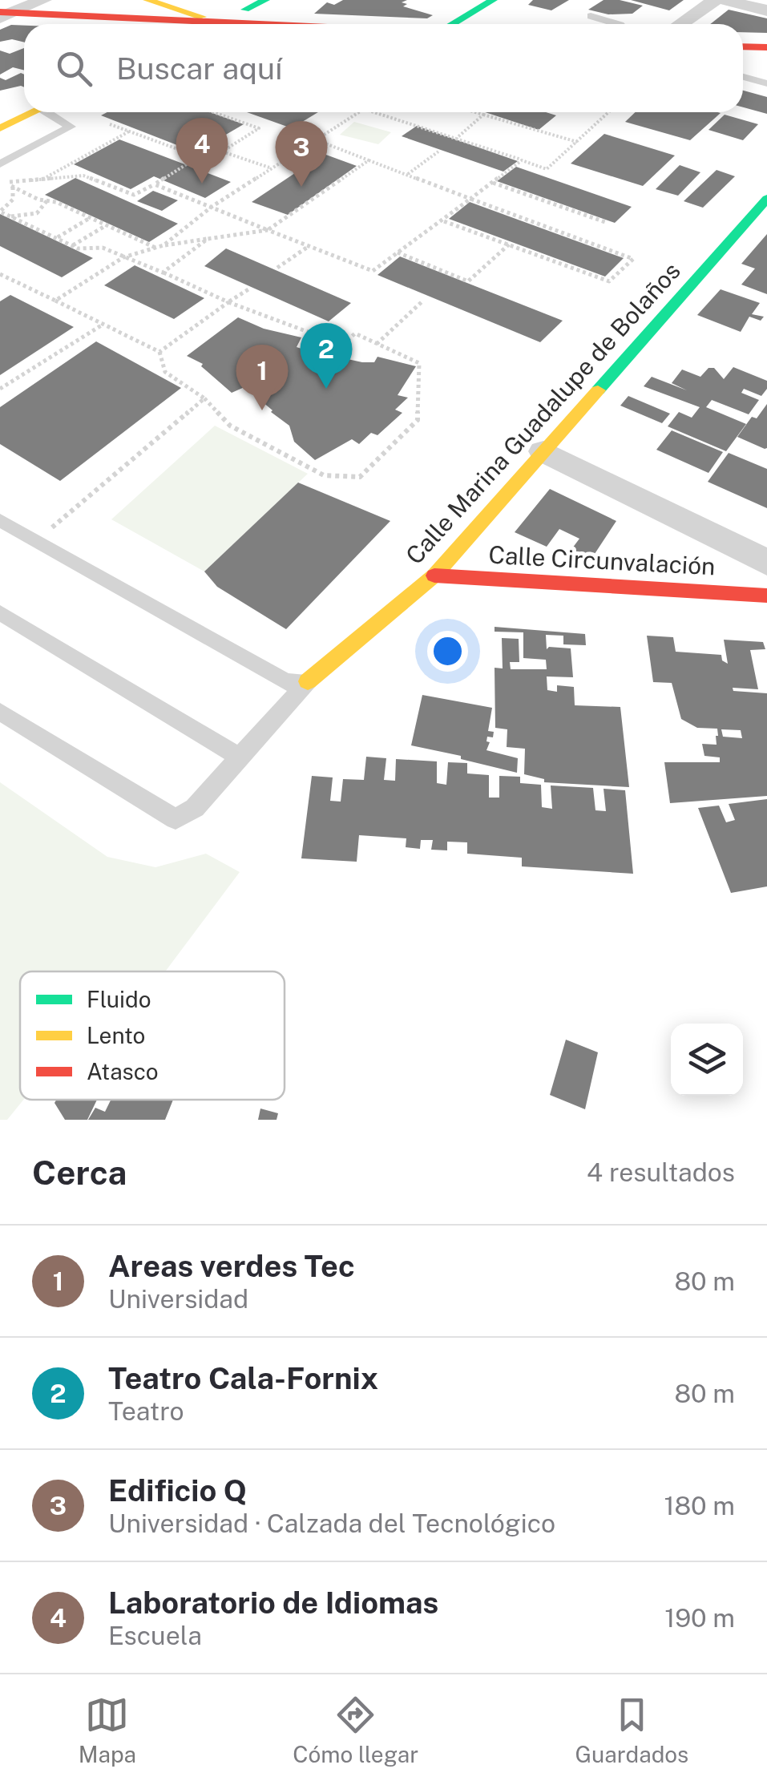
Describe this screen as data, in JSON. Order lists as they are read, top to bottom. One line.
{"streets":{"street":["Calle Marina Guadalupe de Bolaños","Calle Circunvalación"]},"crossings":[["Calle Marina Guadalupe de Bolaños","Calle Circunvalación"]],"legend":["Fluido","Lento","Atasco"],"page":{"search":"Buscar aquí","pins":["4","3","2","1"],"heading":["Cerca","4 resultados"],"list":[{"mark":"1","name":"Areas verdes Tec","note":"Universidad","value":"80 m"},{"mark":"2","name":"Teatro Cala-Fornix","note":"Teatro","value":"80 m"},{"mark":"3","name":"Edificio Q","note":"Universidad · Calzada del Tecnológico","value":"180 m"},{"mark":"4","name":"Laboratorio de Idiomas","note":"Escuela","value":"190 m"}],"nav":["Mapa","Cómo llegar","Guardados"]}}
